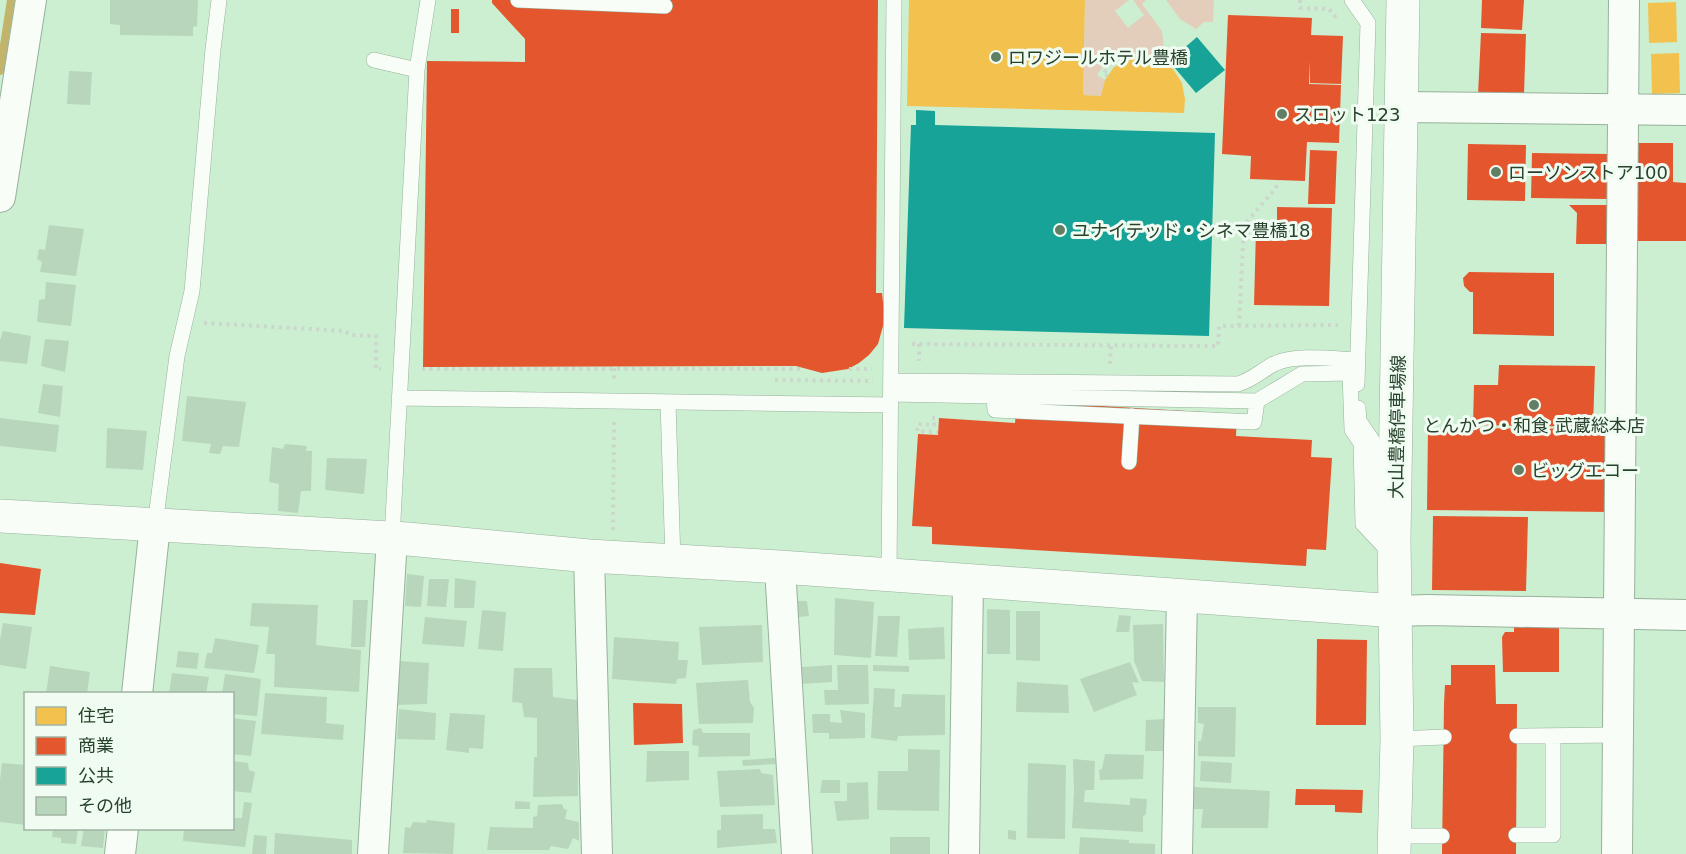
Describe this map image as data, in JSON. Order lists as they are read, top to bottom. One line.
{"streets":{"street":["大山豊橋停車場線"]},"places":["ロワジールホテル豊橋","スロット123","ローソンストア100","ユナイテッド・シネマ豊橋18","とんかつ・和食 武蔵総本店","ビッグエコー"],"legend":["住宅","商業","公共","その他"]}
